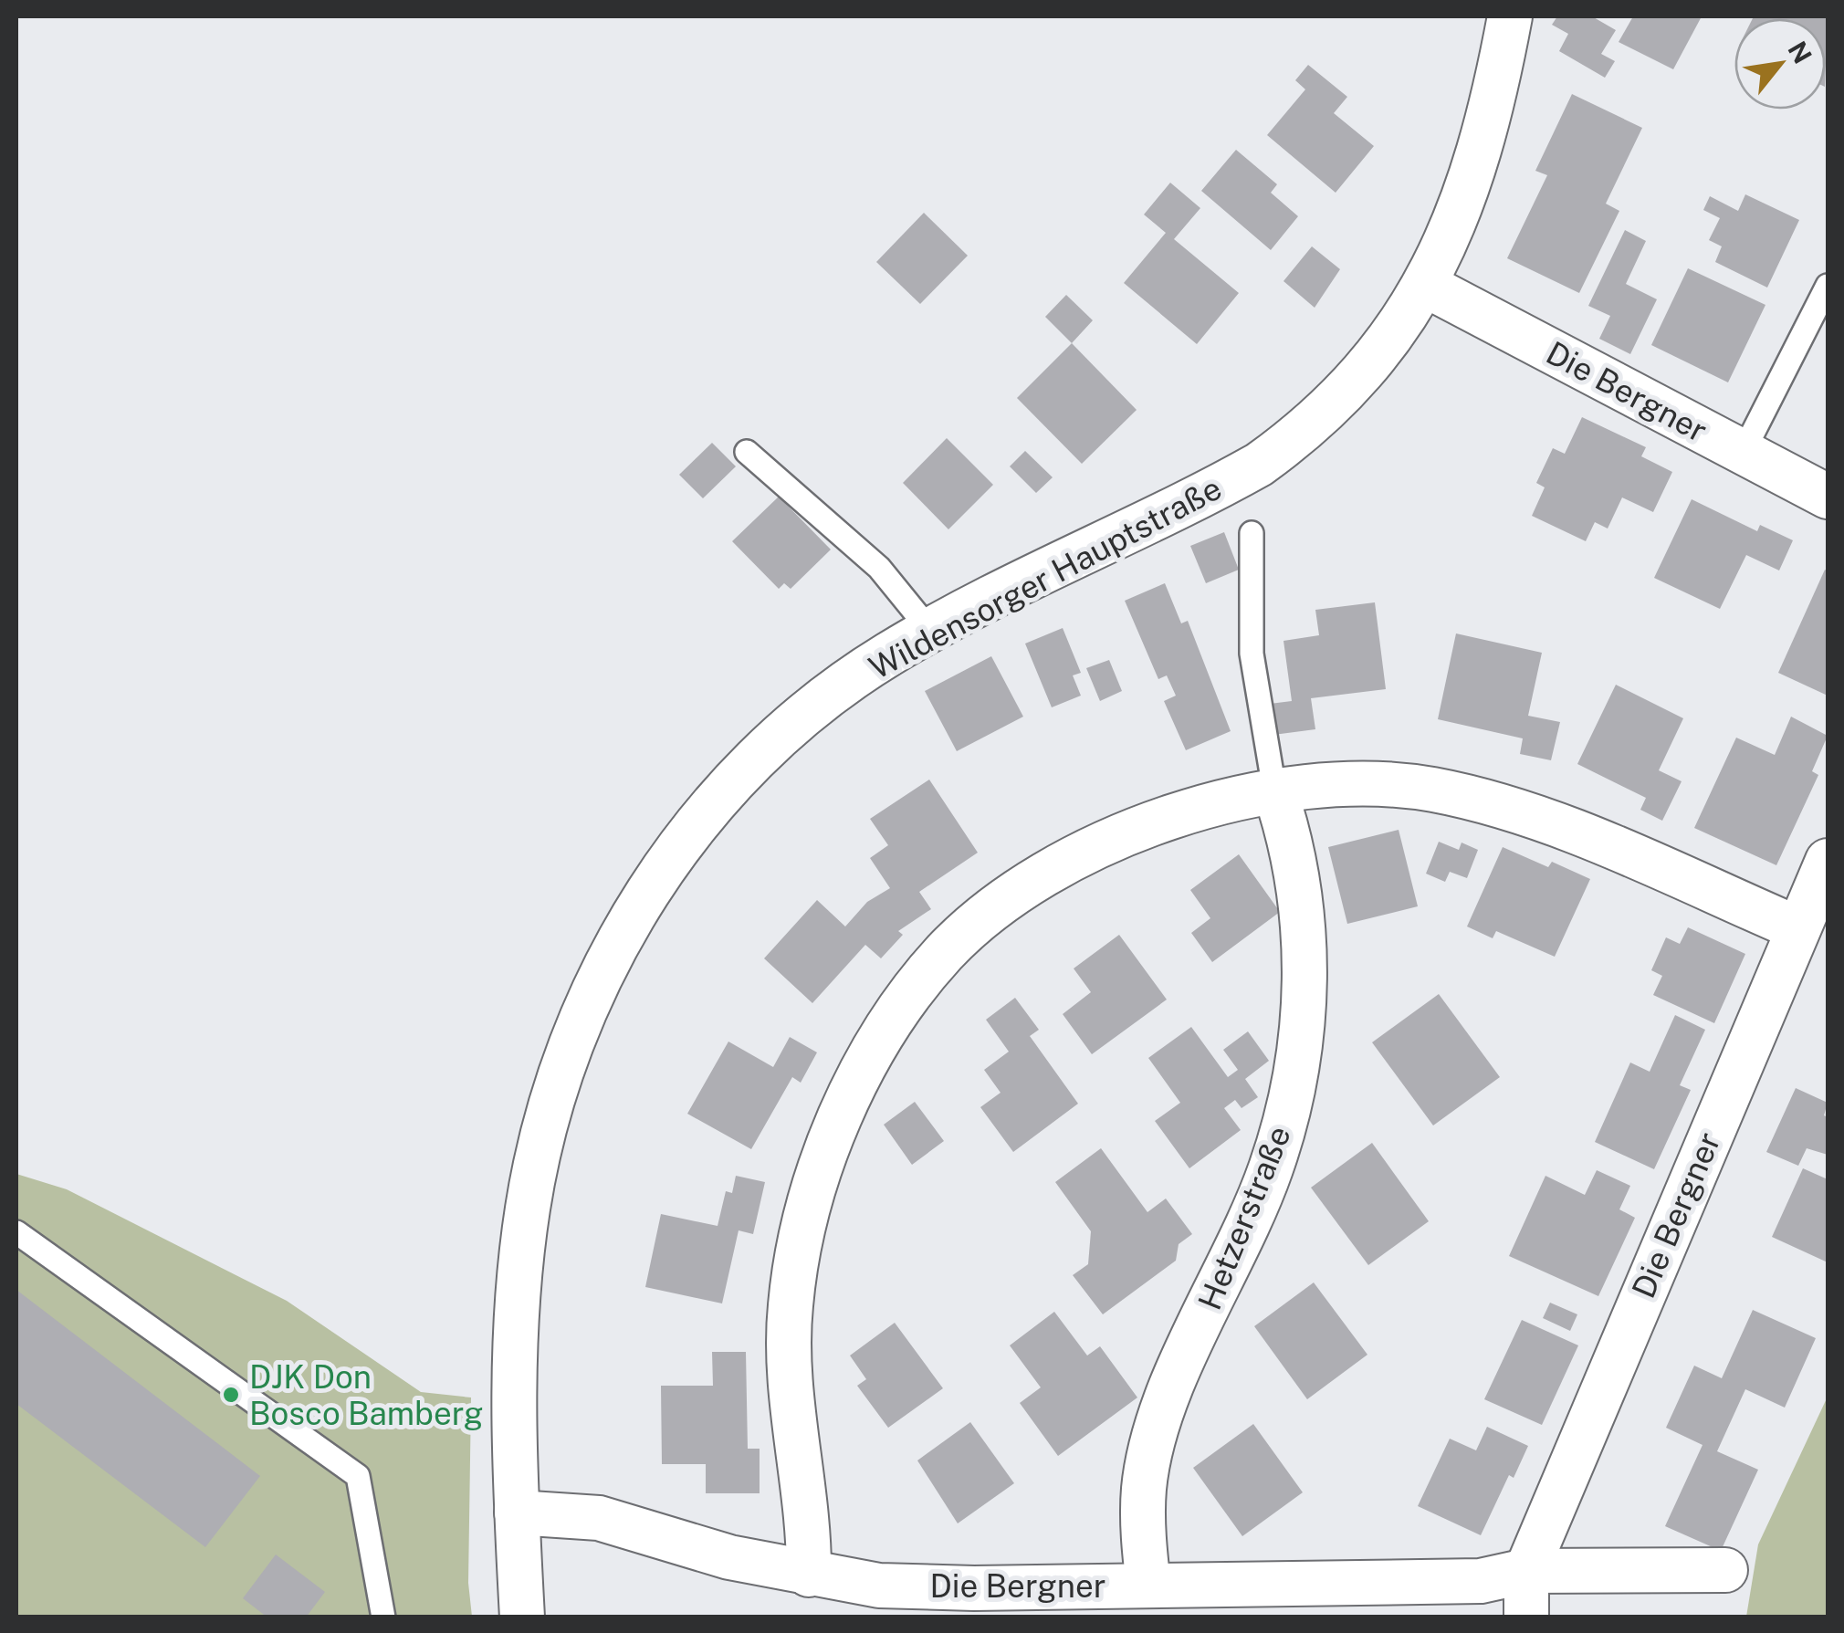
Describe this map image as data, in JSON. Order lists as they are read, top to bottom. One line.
{"streets":{"street":["Die Bergner","Wildensorger Hauptstraße","Hetzerstraße"]},"crossings":[["Die Bergner","Wildensorger Hauptstraße"],["Die Bergner","Hetzerstraße"]],"places":["DJK Don Bosco Bamberg"],"north":"top right"}
